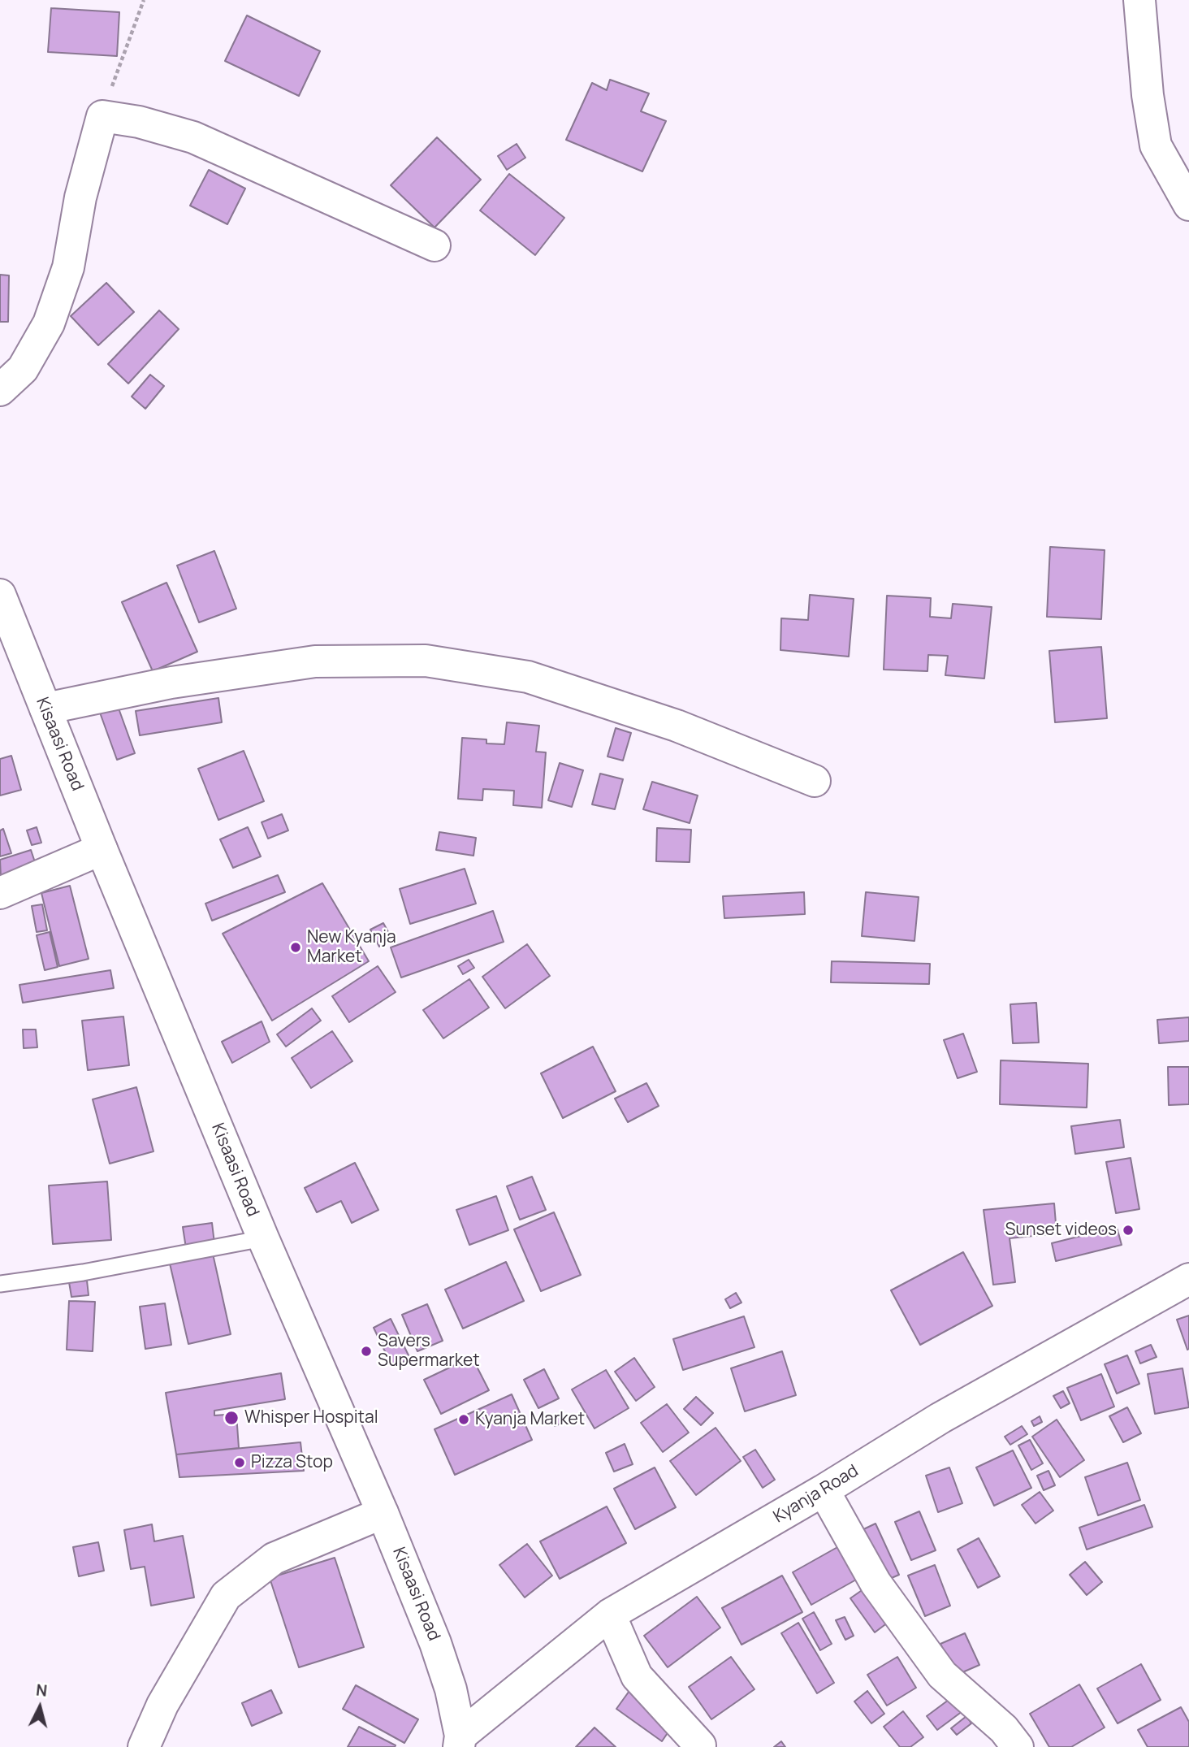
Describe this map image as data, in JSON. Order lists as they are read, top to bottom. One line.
{"streets":{"street":["Kisaasi Road","Kyanja Road"]},"crossings":[["Kisaasi Road","Kyanja Road"]],"places":["New Kyanja Market","Sunset videos","Savers Supermarket","Whisper Hospital","Kyanja Market","Pizza Stop"],"north":"top"}
